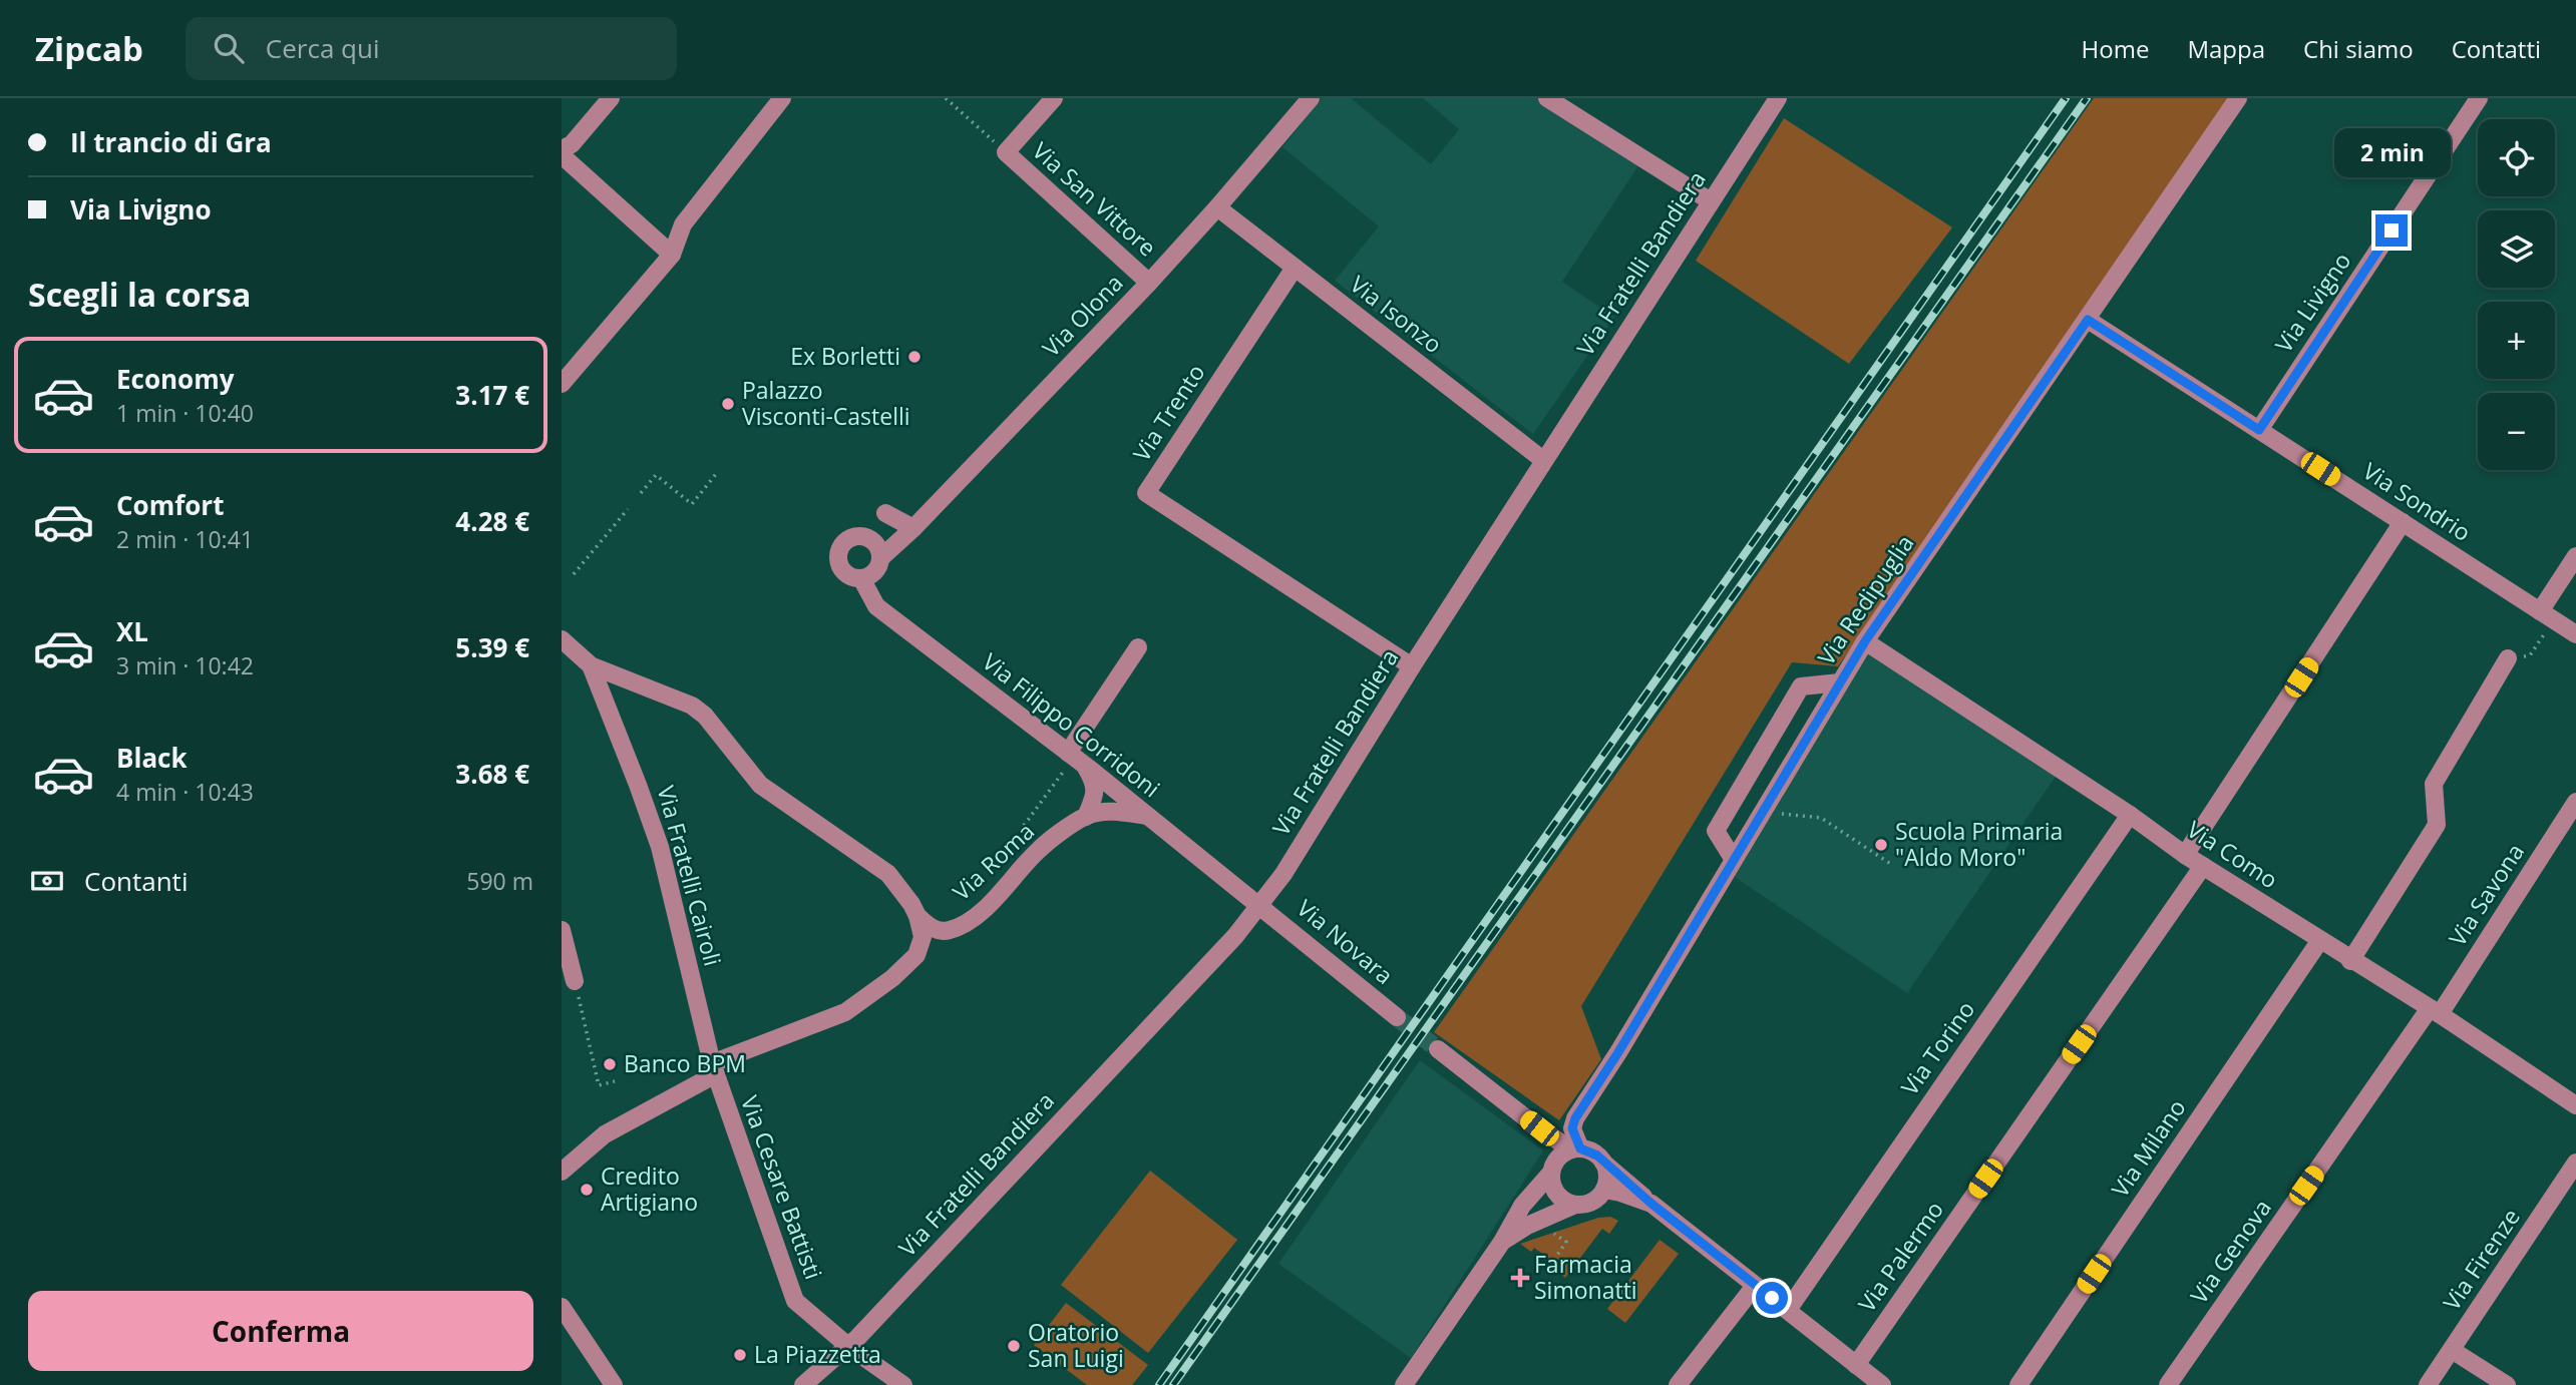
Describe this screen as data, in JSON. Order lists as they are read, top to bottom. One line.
{"streets":{"street":["Via San Vittore","Via Fratelli Bandiera","Via Livigno","Via Isonzo","Via Olona","Via Trento","Via Sondrio","Via Redipuglia","Via Filippo Corridoni","Via Como","Via Roma","Via Fratelli Cairoli","Via Savona","Via Novara","Via Torino","Via Milano","Via Cesare Battisti","Via Genova","Via Palermo","Via Firenze"]},"crossings":[["Via San Vittore","Via Olona"],["Via Fratelli Bandiera","Via Isonzo"],["Via Fratelli Bandiera","Via Trento"],["Via Fratelli Bandiera","Via Filippo Corridoni"],["Via Fratelli Bandiera","Via Novara"],["Via Fratelli Bandiera","Via Cesare Battisti"],["Via Livigno","Via Sondrio"],["Via Isonzo","Via Olona"],["Via Isonzo","Via Trento"],["Via Olona","Via Filippo Corridoni"],["Via Sondrio","Via Redipuglia"],["Via Redipuglia","Via Como"],["Via Filippo Corridoni","Via Roma"],["Via Filippo Corridoni","Via Novara"],["Via Como","Via Savona"],["Via Como","Via Torino"],["Via Como","Via Milano"],["Via Como","Via Genova"],["Via Como","Via Palermo"],["Via Fratelli Cairoli","Via Cesare Battisti"],["Via Savona","Via Genova"]],"places":{"other":["Ex Borletti","Palazzo Visconti-Castelli","Scuola Primaria \"Aldo Moro\"","Banco BPM","Credito Artigiano","Oratorio San Luigi","La Piazzetta"],"health":["Farmacia Simonatti"]},"page":{"header":"Zipcab","search":"Cerca qui","nav":["Home","Mappa","Chi siamo","Contatti"],"banner":["Il trancio di Gra","Via Livigno"],"map_buttons":["+","−"],"bubble":"2 min","heading":"Scegli la corsa","list":[{"name":"Economy","note":"1 min · 10:40","value":"3.17 €"},{"name":"Comfort","note":"2 min · 10:41","value":"4.28 €"},{"name":"XL","note":"3 min · 10:42","value":"5.39 €"},{"name":"Black","note":"4 min · 10:43","value":"3.68 €"}],"pay":["Contanti","590 m"],"buttons":"Conferma"}}
